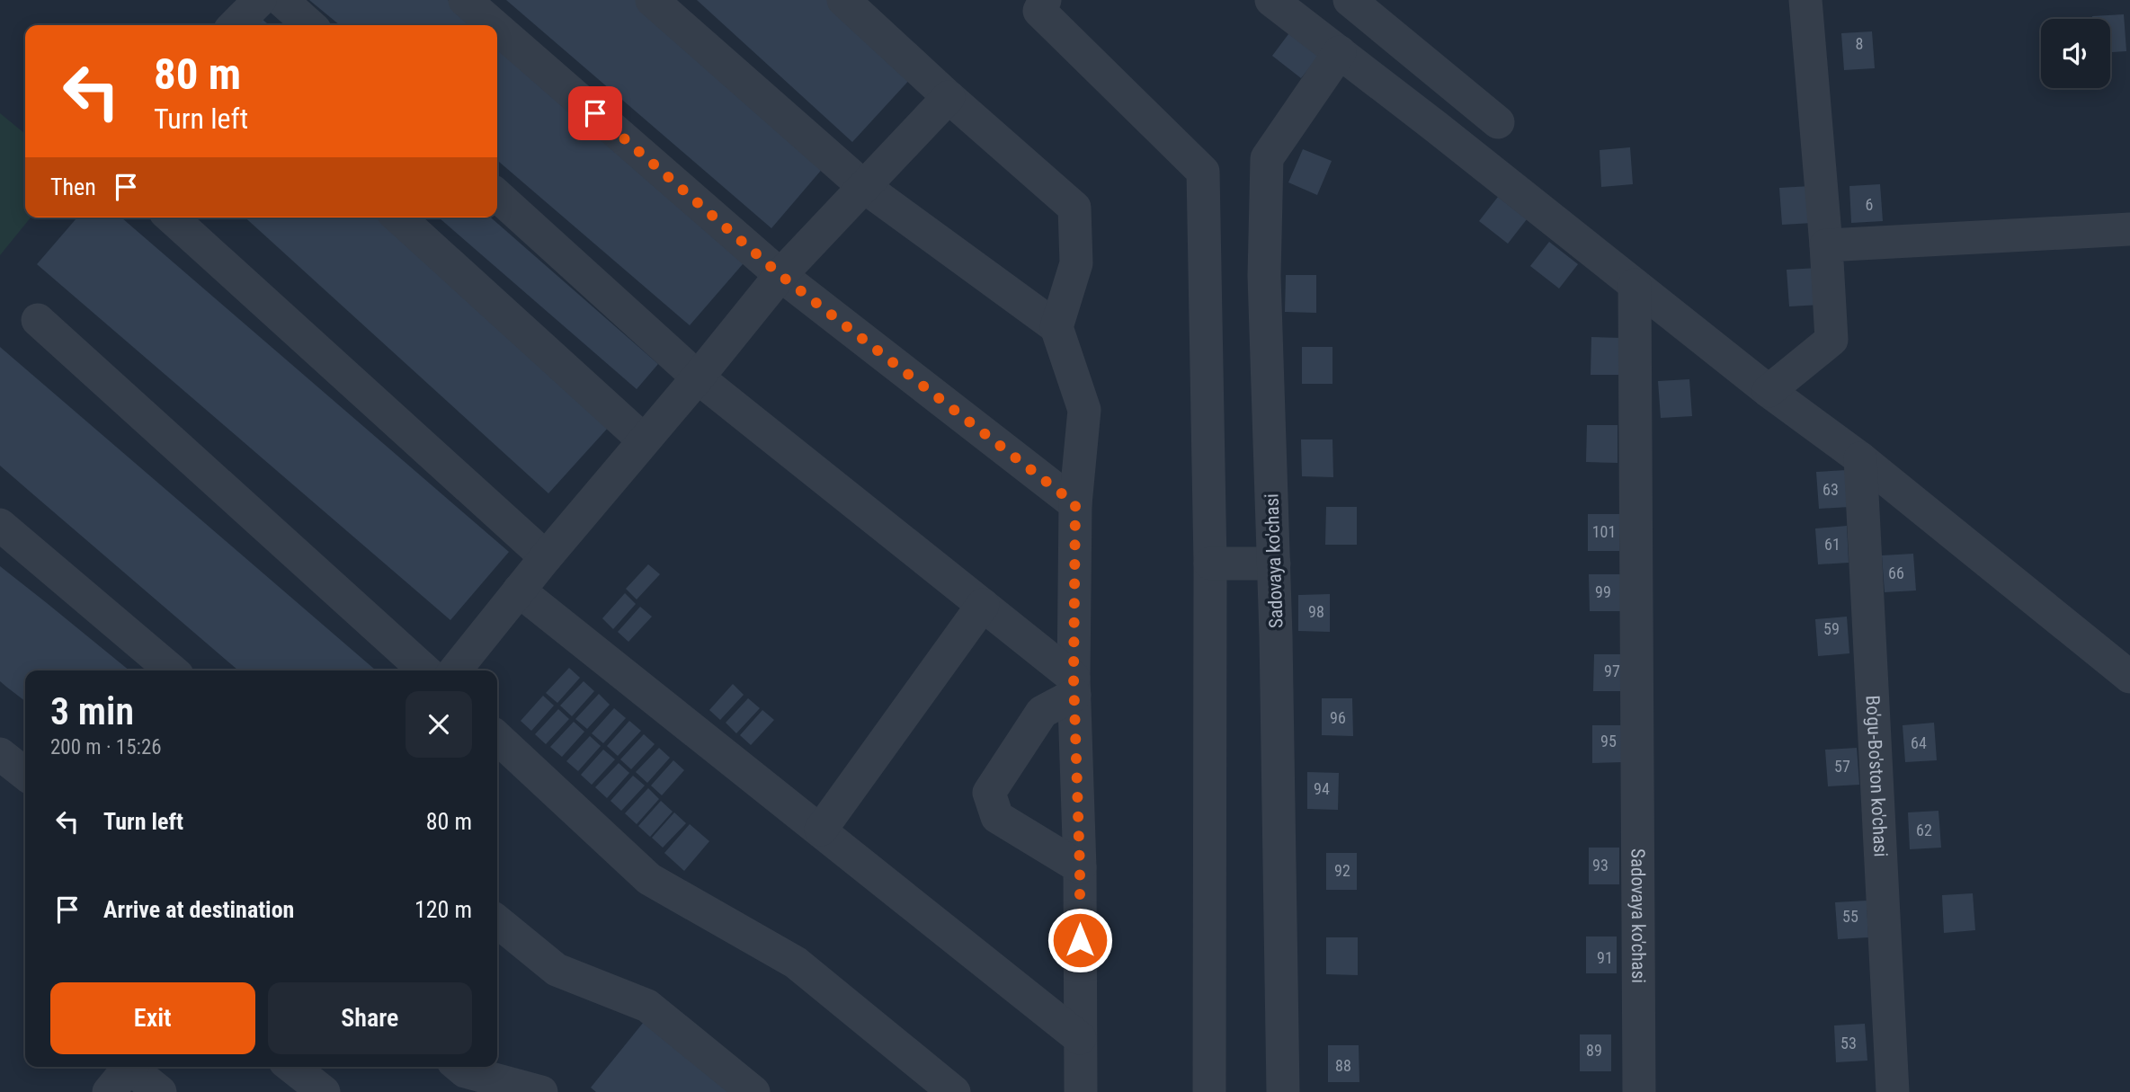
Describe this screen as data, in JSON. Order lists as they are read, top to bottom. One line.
{"streets":{"street":["Sadovaya ko'chasi","Bo'gu-Bo'ston ko'chasi"]},"house_numbers":["8","6","63","101","61","66","99","98","59","97","96","95","64","57","94","62","93","92","55","91","53","89","88"],"page":{"turn":["80 m","Turn left"],"then":"Then","heading":["3 min","200 m · 15:26"],"list":[{"name":"Turn left","value":"80 m"},{"name":"Arrive at destination","value":"120 m"}],"buttons":["Exit","Share"]}}
